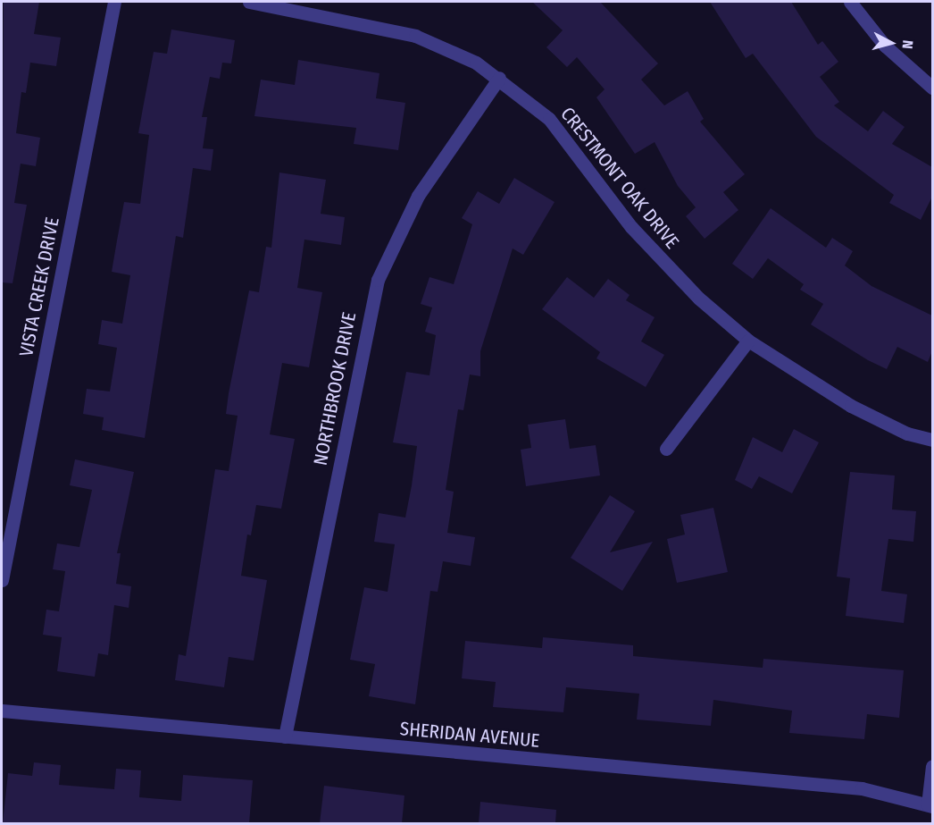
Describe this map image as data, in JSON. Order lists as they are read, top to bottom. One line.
{"streets":{"street":["CRESTMONT OAK DRIVE","VISTA CREEK DRIVE","NORTHBROOK DRIVE","SHERIDAN AVENUE"]},"crossings":[["CRESTMONT OAK DRIVE","NORTHBROOK DRIVE"],["NORTHBROOK DRIVE","SHERIDAN AVENUE"]],"north":"right"}
